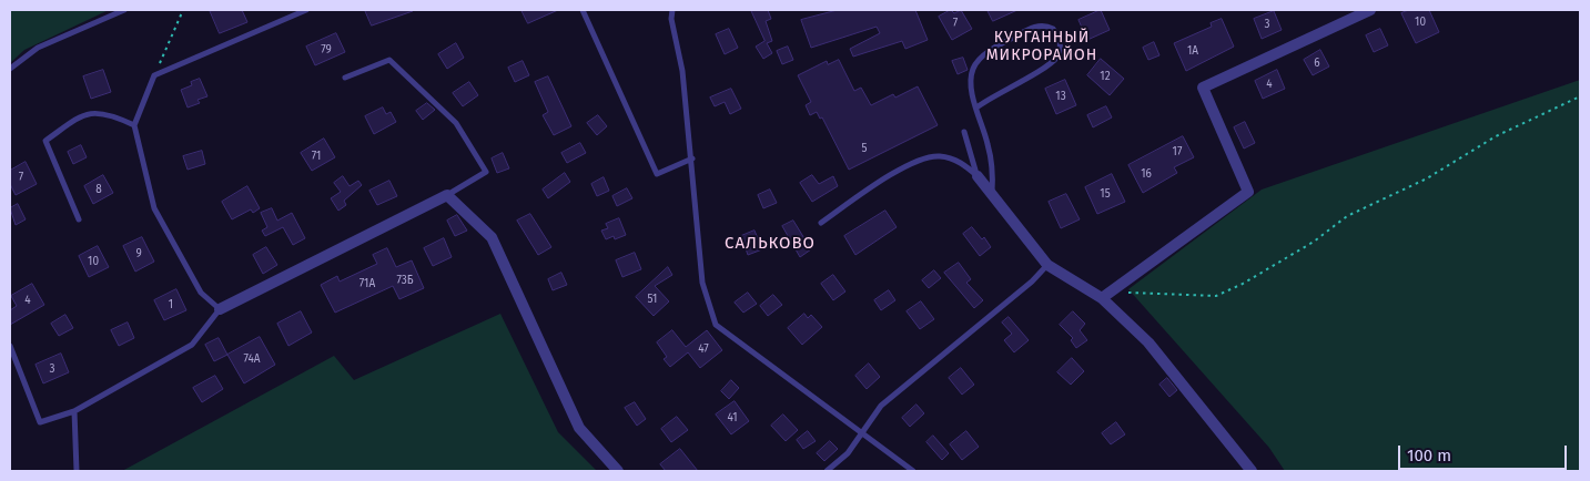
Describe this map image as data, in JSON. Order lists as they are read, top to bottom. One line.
{"districts":["КУРГАННЫЙ МИКРОРАЙОН","САЛЬКОВО"],"house_numbers":["10","7","3","79","1А","6","12","4","13","5","17","71","16","7","8","15","9","10","73Б","71А","51","4","1","47","74А","3","41"],"scale_bar":"100 m"}
